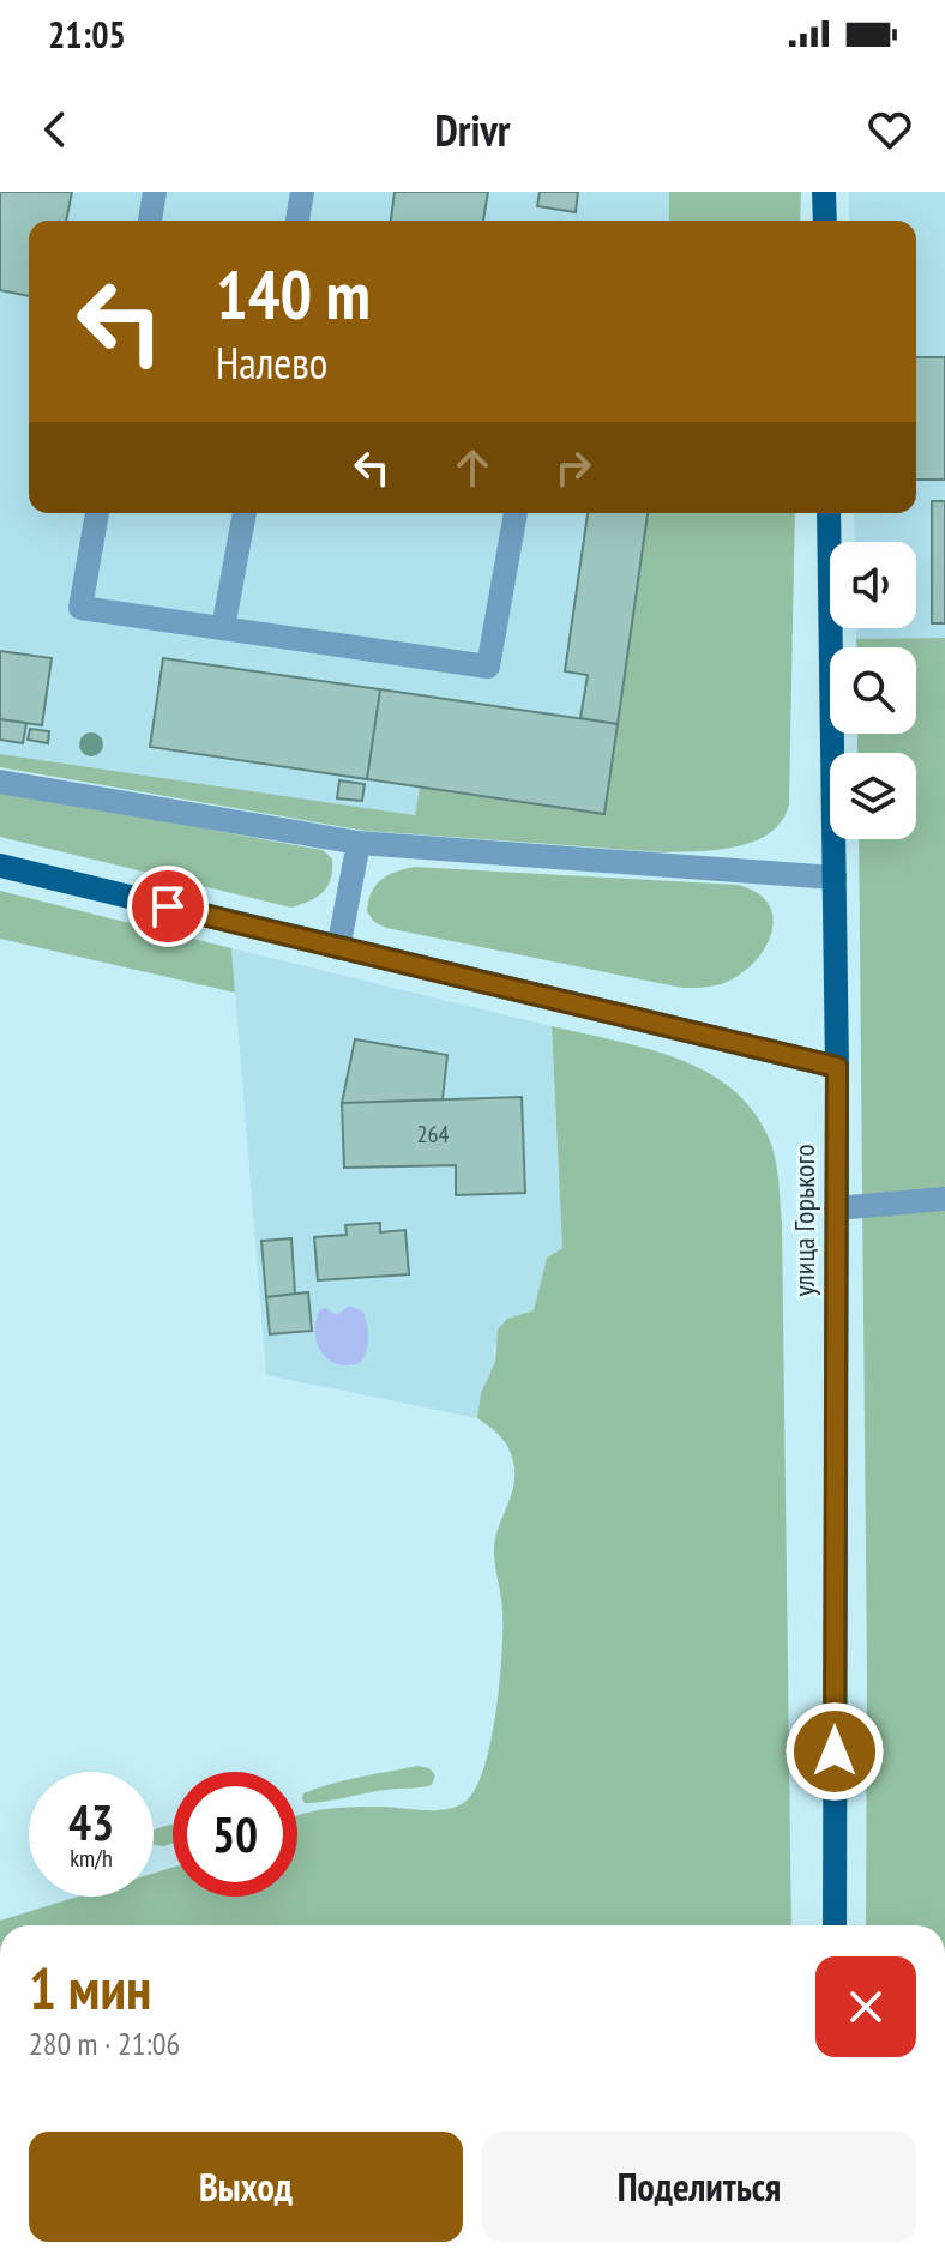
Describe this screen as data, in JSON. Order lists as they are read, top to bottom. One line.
{"streets":{"main road":["улица Горького"]},"house_numbers":["264"],"page":{"status":"21:05","header":"Drivr","turn":["140 m","Налево"],"speed":"43 km/h","limit":"50","heading":["1 мин","280 m · 21:06"],"buttons":["Выход","Поделиться"]}}
